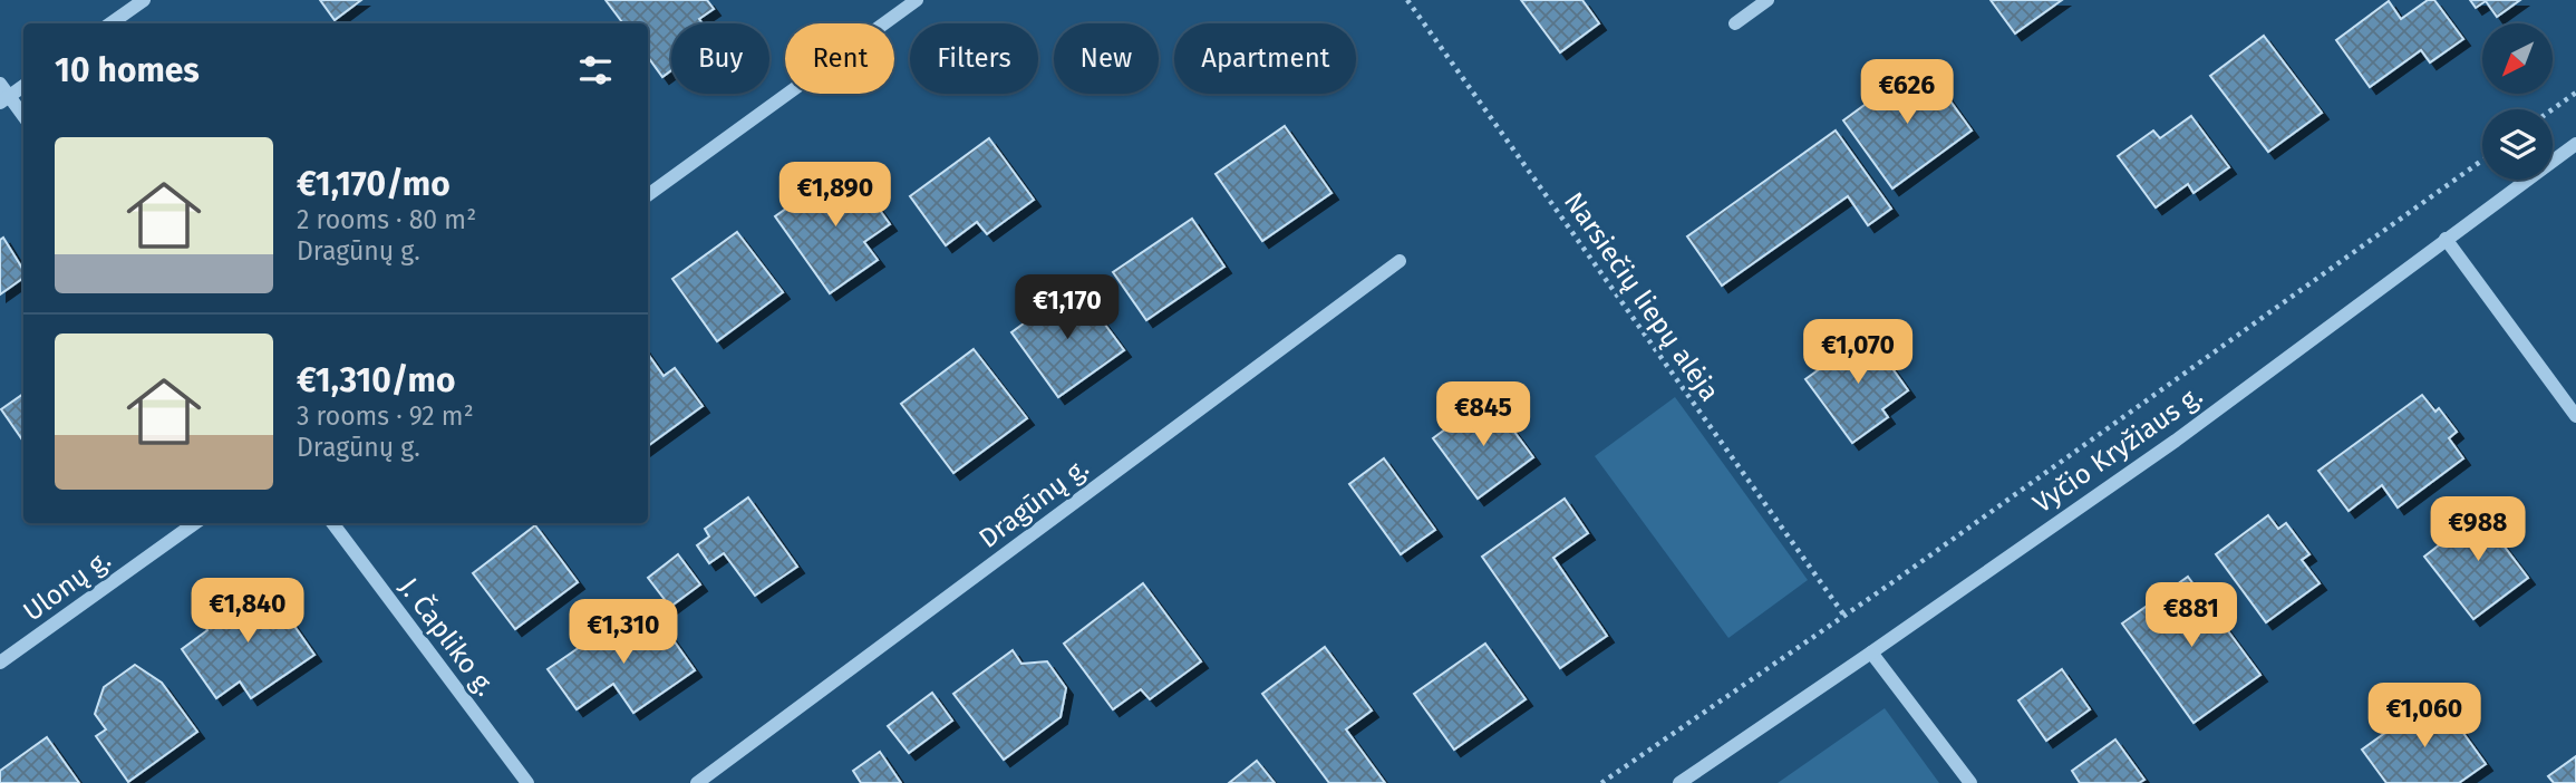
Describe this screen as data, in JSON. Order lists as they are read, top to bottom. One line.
{"streets":{"street":["Vyčio Kryžiaus g.","Dragūnų g.","Ulonų g.","J. Čapliko g."],"path":["Narsiečių liepų alėja"]},"north":"bottom left","page":{"chip":["Buy","Rent","Filters","New","Apartment"],"heading":"10 homes","price":["€626","€1,890","€1,170","€1,070","€845","€988","€1,840","€881","€1,310","€1,060"],"list":[{"name":"€1,170/mo","note":"2 rooms · 80 m² · Dragūnų g."},{"name":"€1,310/mo","note":"3 rooms · 92 m² · Dragūnų g."}]}}
